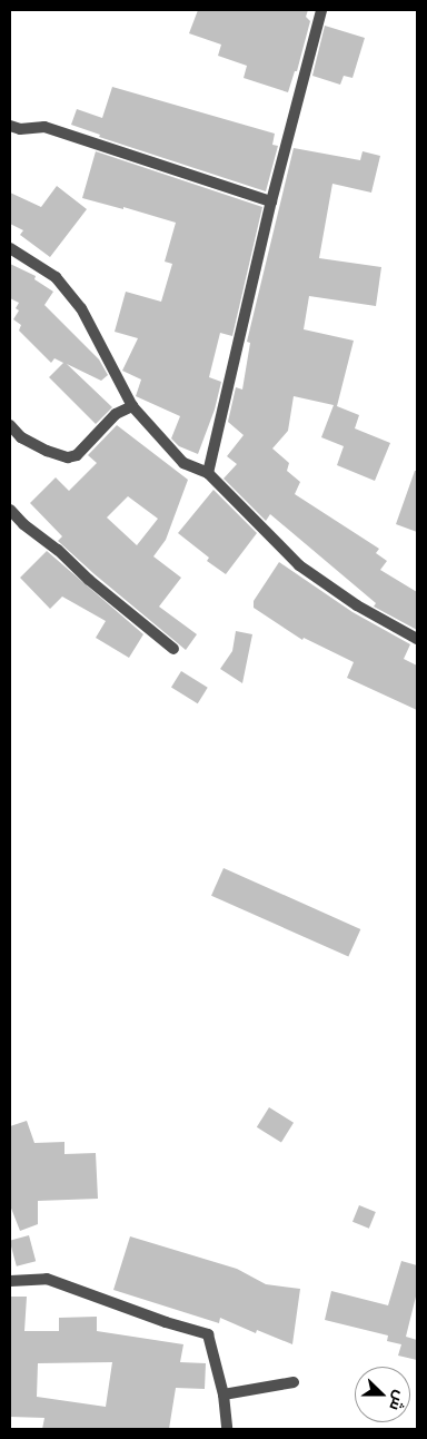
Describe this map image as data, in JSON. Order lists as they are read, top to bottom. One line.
{"north":"right"}
